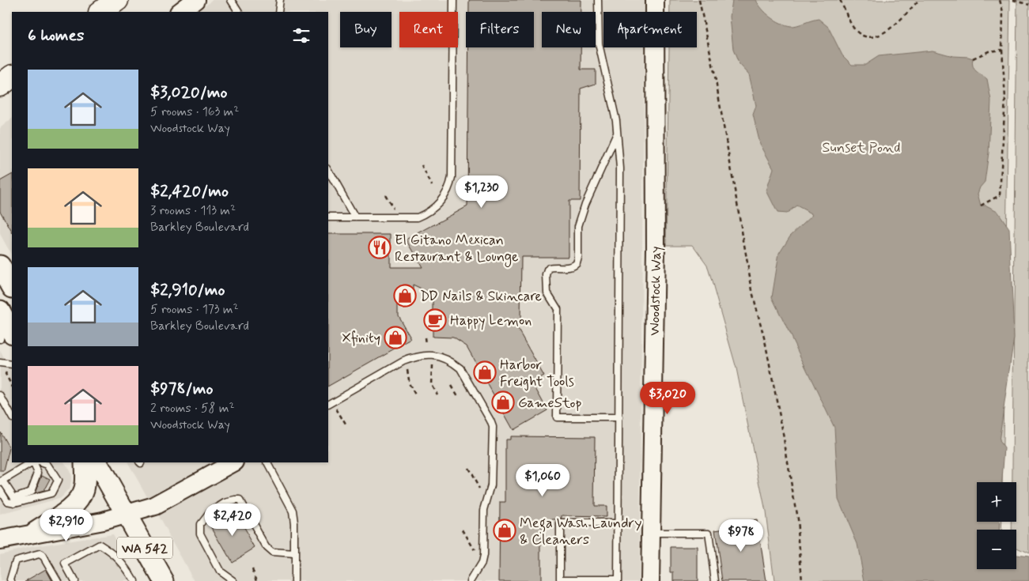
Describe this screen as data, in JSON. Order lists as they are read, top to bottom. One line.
{"streets":{"main road":["Woodstock Way","WA 542"]},"parks":["Sunset Pond"],"places":{"restaurant":["El Gitano Mexican Restaurant & Lounge"],"shop":["DD Nails & Skincare","Xfinity","Harbor Freight Tools","GameStop","Mega Wash Laundry & Cleaners"],"cafe":["Happy Lemon"]},"page":{"chip":["Buy","Rent","Filters","New","Apartment"],"heading":"6 homes","list":[{"name":"$3,020/mo","note":"5 rooms · 163 m² · Woodstock Way"},{"name":"$2,420/mo","note":"3 rooms · 113 m² · Barkley Boulevard"},{"name":"$2,910/mo","note":"5 rooms · 173 m² · Barkley Boulevard"},{"name":"$978/mo","note":"2 rooms · 58 m² · Woodstock Way"}],"price":["$1,230","$3,020","$1,060","$2,420","$2,910","$978"],"map_buttons":["+","−"]}}
